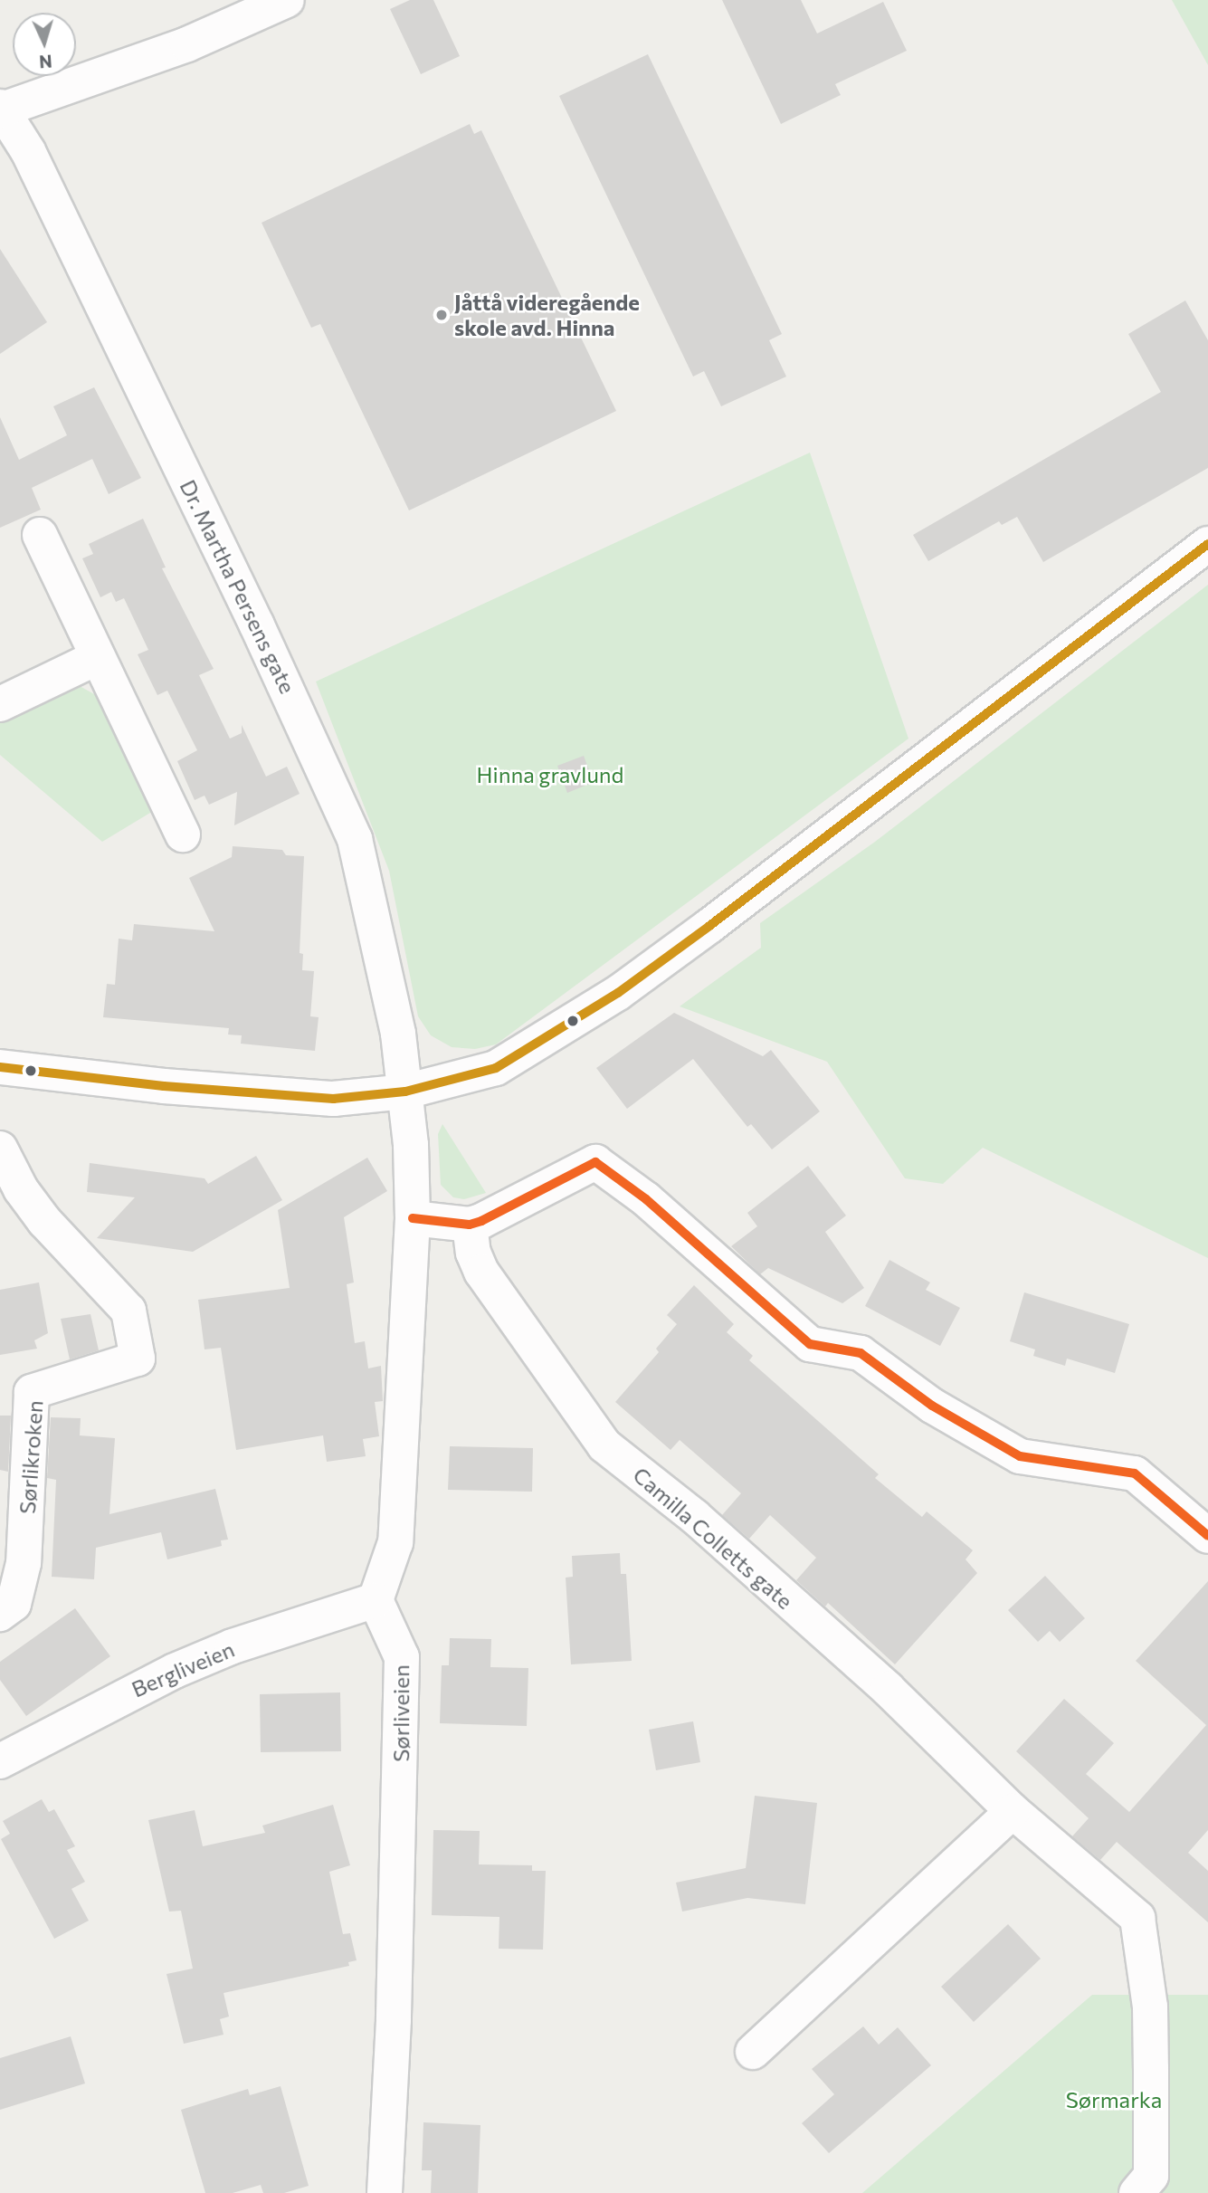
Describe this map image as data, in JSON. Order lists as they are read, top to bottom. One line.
{"streets":{"street":["Dr. Martha Persens gate","Sørlikroken","Camilla Colletts gate","Bergliveien","Sørliveien"]},"crossings":[["Bergliveien","Sørliveien"]],"parks":["Hinna gravlund","Sørmarka"],"places":["Jåttå videregående skole avd. Hinna"],"north":"bottom"}
